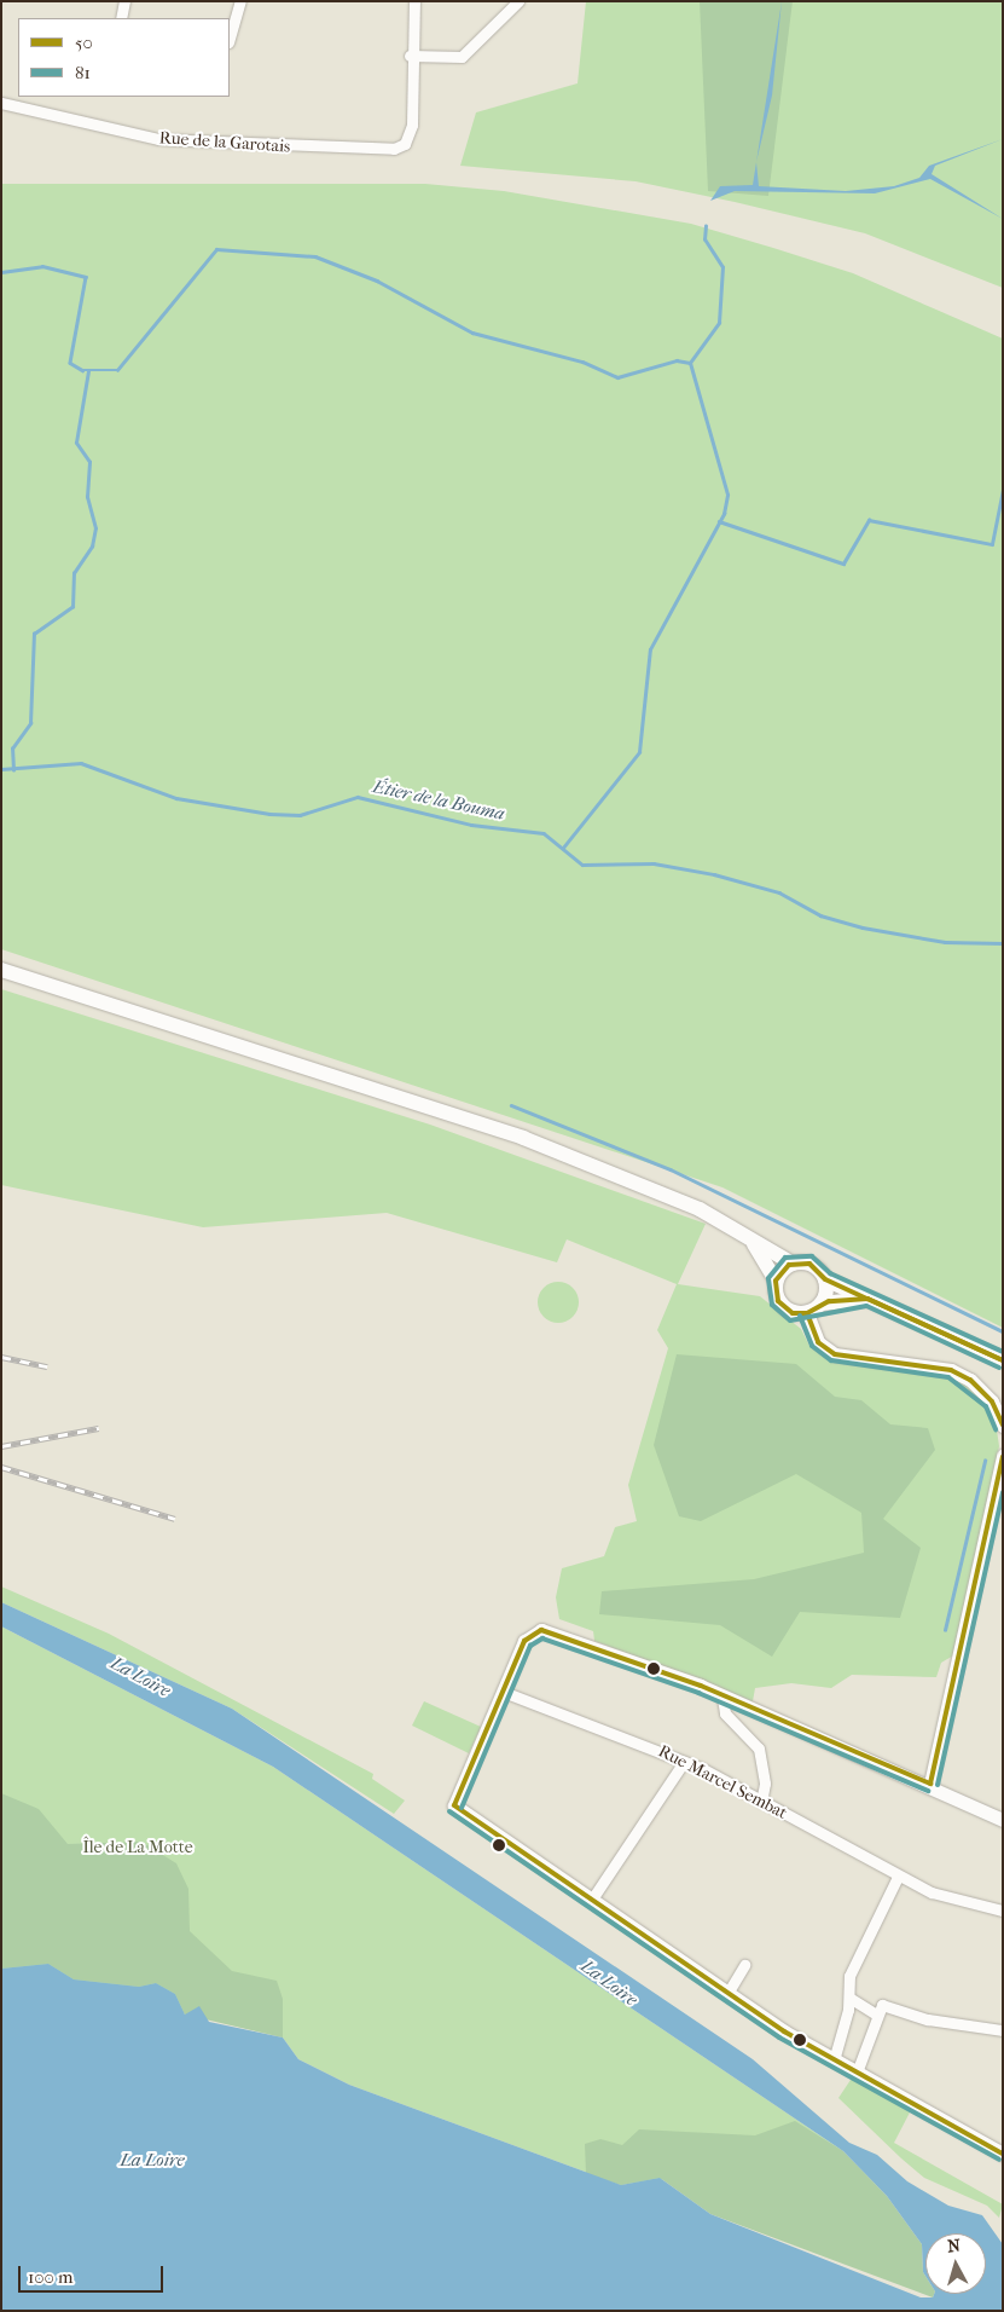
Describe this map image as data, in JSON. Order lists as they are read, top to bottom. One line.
{"streets":{"street":["Rue de la Garotais","Rue Marcel Sembat"]},"water":["Étier de la Bouma","La Loire"],"parks":["Île de La Motte"],"lines":["transit line 81","transit line 50"],"legend":["50","81"],"scale_bar":"100 m","north":"top"}
